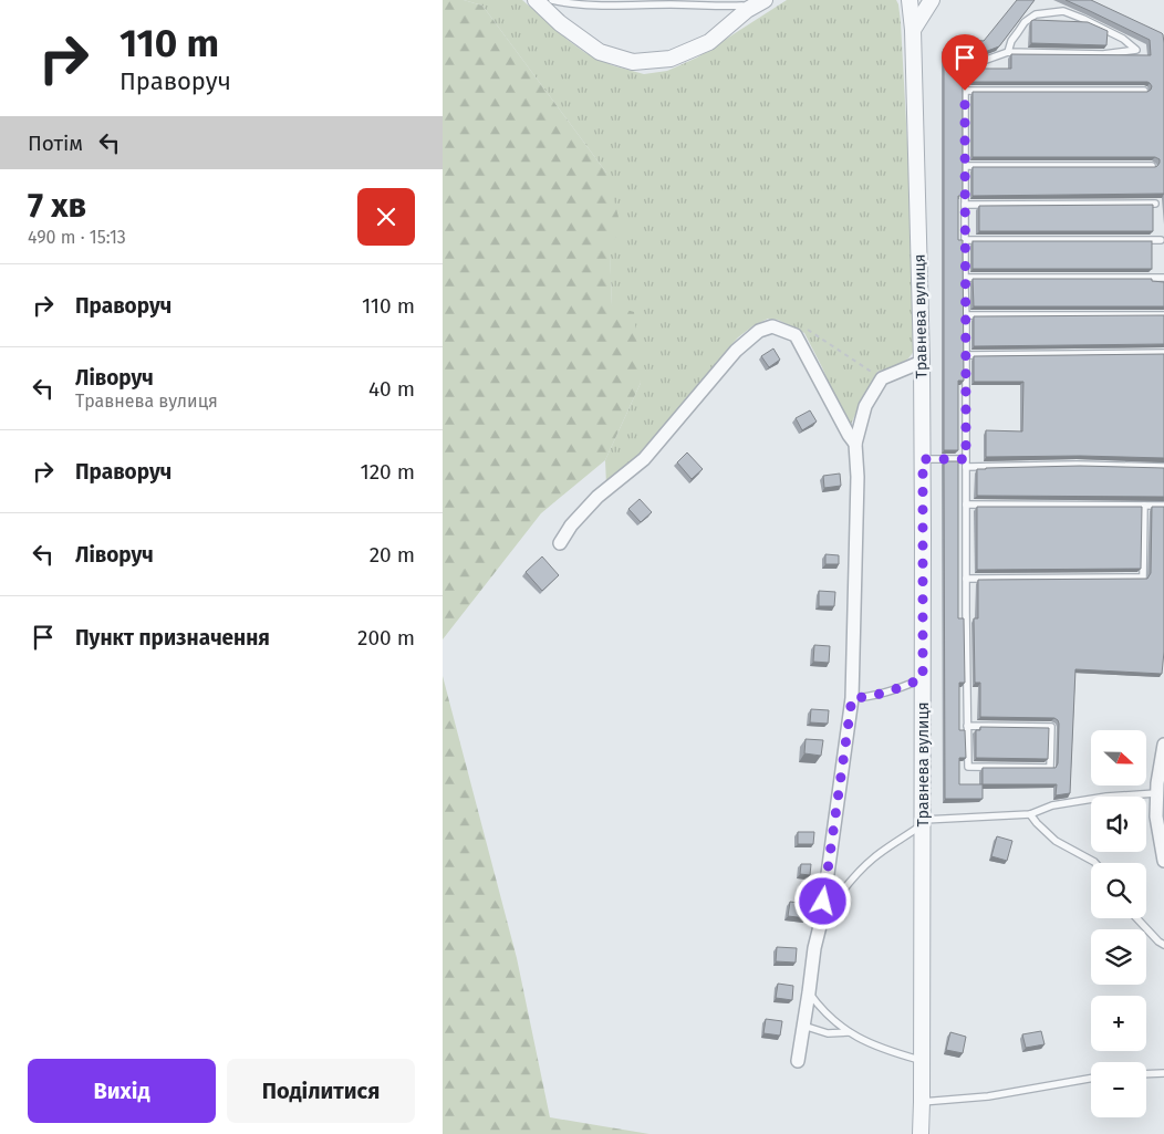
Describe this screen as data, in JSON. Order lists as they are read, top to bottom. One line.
{"streets":{"street":["Травнева вулиця"]},"north":"right","page":{"turn":["110 m","Праворуч"],"then":"Потім","heading":["7 хв","490 m · 15:13"],"list":[{"name":"Праворуч","value":"110 m"},{"name":"Ліворуч","note":"Травнева вулиця","value":"40 m"},{"name":"Праворуч","value":"120 m"},{"name":"Ліворуч","value":"20 m"},{"name":"Пункт призначення","value":"200 m"}],"map_buttons":["+","−"],"buttons":["Вихід","Поділитися"]}}
